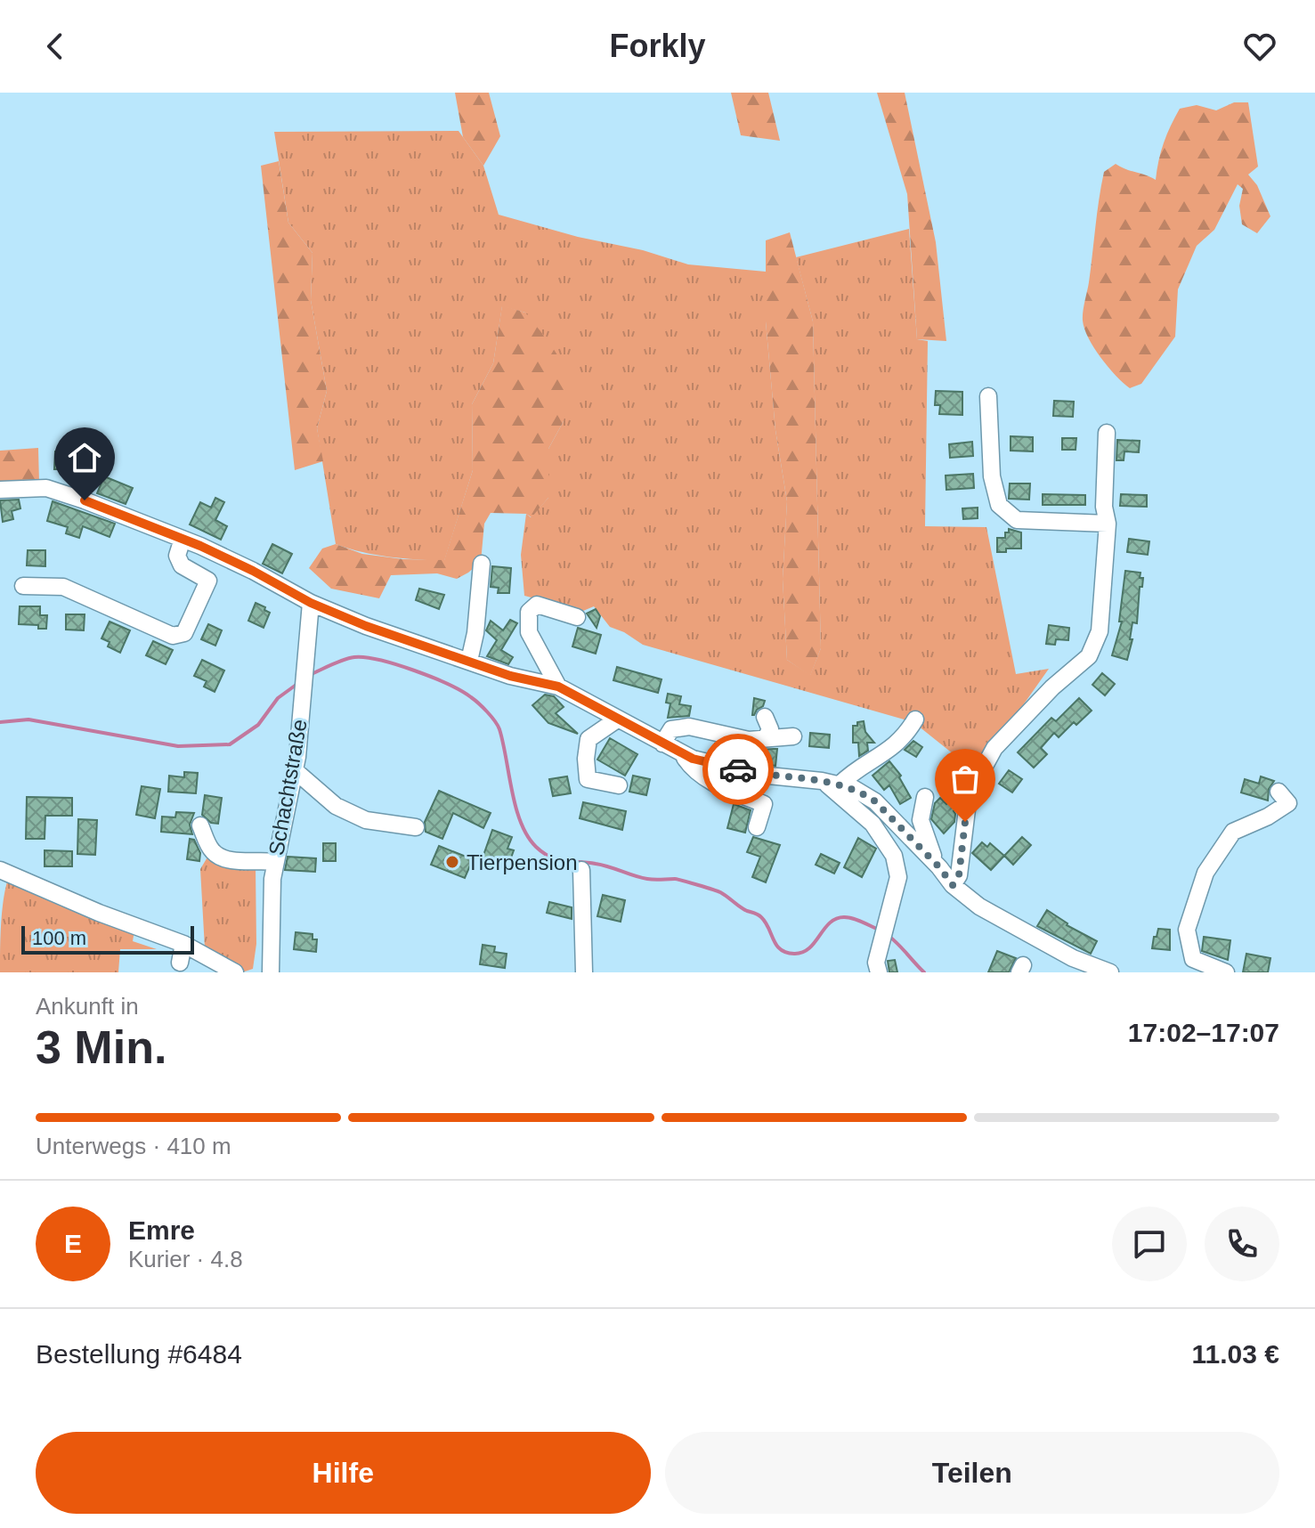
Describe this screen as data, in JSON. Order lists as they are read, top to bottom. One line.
{"streets":{"street":["Schachtstraße"]},"places":["Tierpension"],"scale_bar":"100 m","page":{"header":"Forkly","scale":"100 m","heading":["3 Min.","Ankunft in","17:02–17:07"],"panel":["Emre","Kurier · 4.8","Bestellung #6484","11.03 €"],"bar":"Unterwegs · 410 m","round":"E","buttons":["Hilfe","Teilen"]}}
